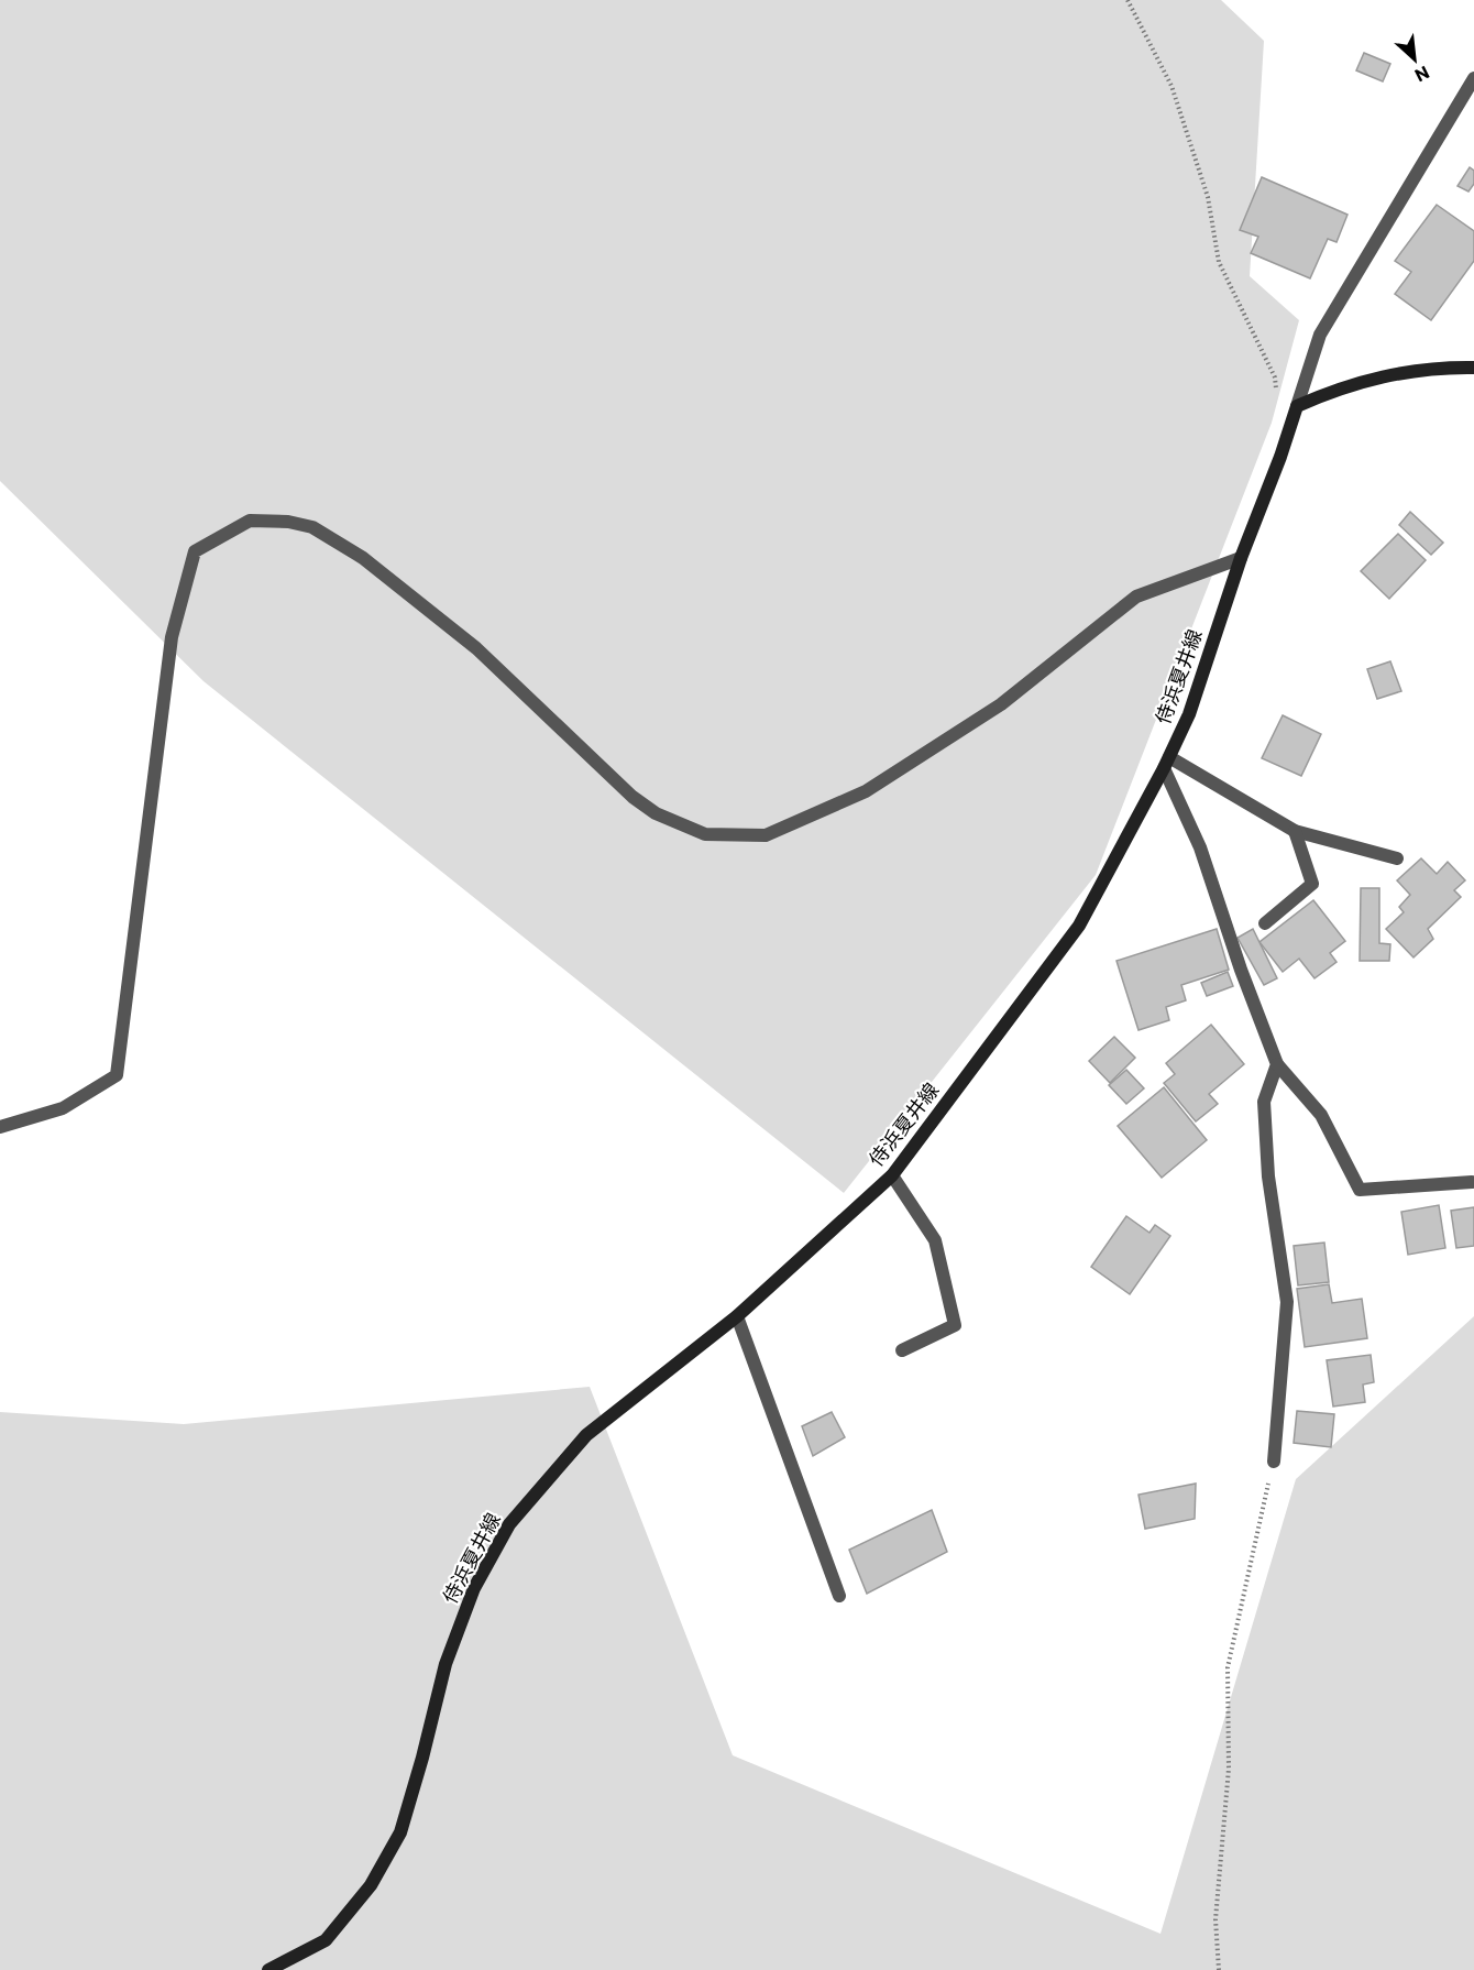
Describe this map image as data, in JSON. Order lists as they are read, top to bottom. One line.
{"streets":{"main road":["侍浜夏井線"]},"north":"bottom right"}
